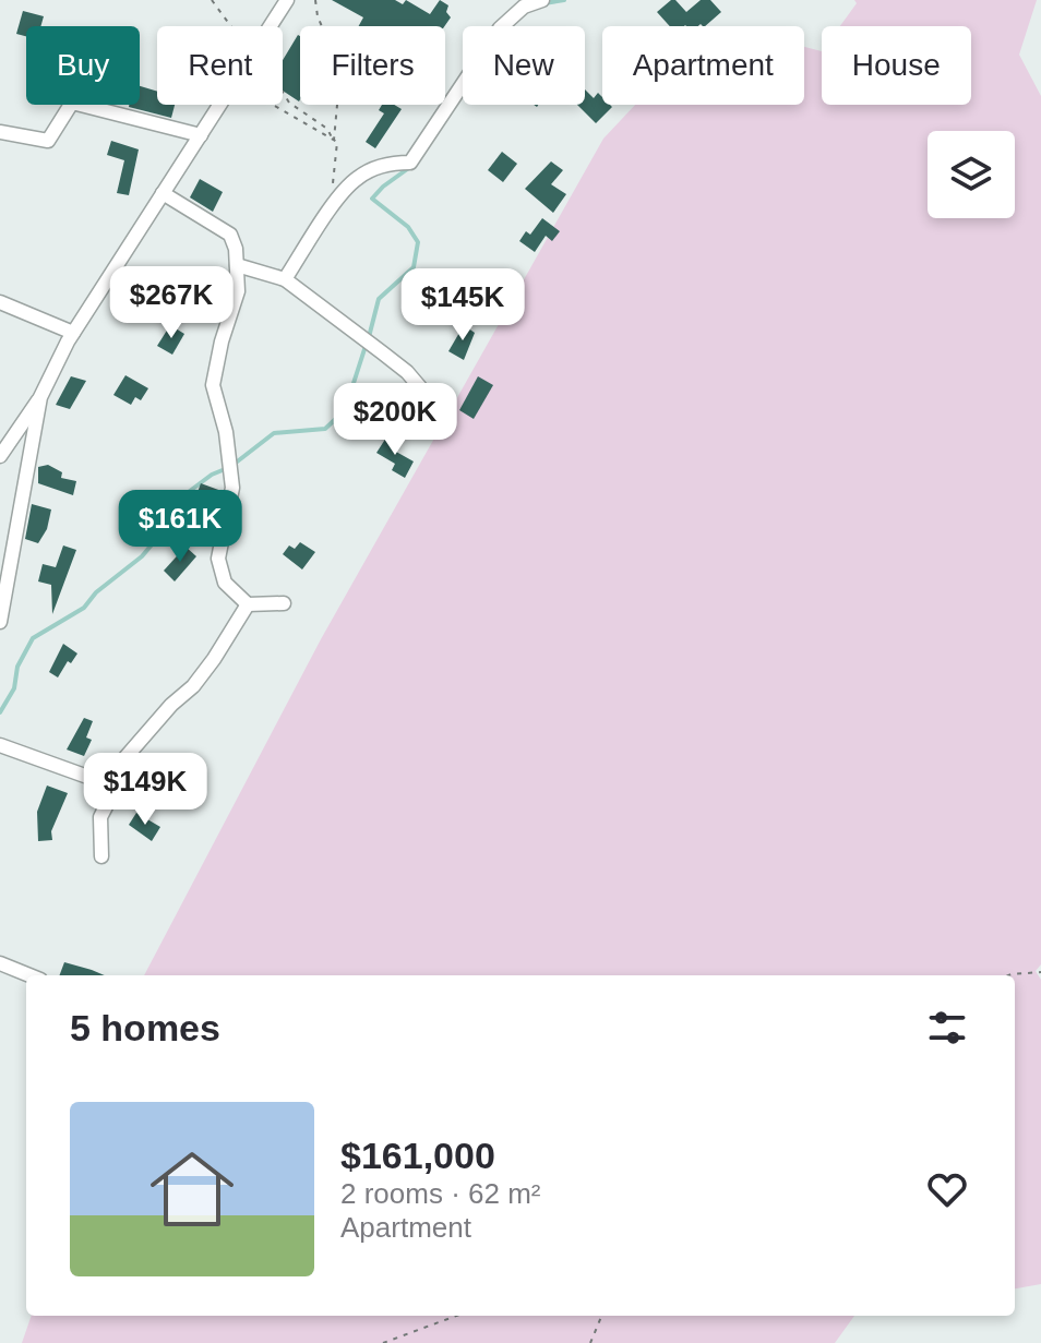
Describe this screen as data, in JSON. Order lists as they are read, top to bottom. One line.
{"page":{"chip":["Buy","Rent","Filters","New","Apartment","House"],"price":["$267K","$145K","$200K","$161K","$149K"],"heading":"5 homes","list":[{"name":"$161,000","note":"2 rooms · 62 m² · Apartment"}]}}
